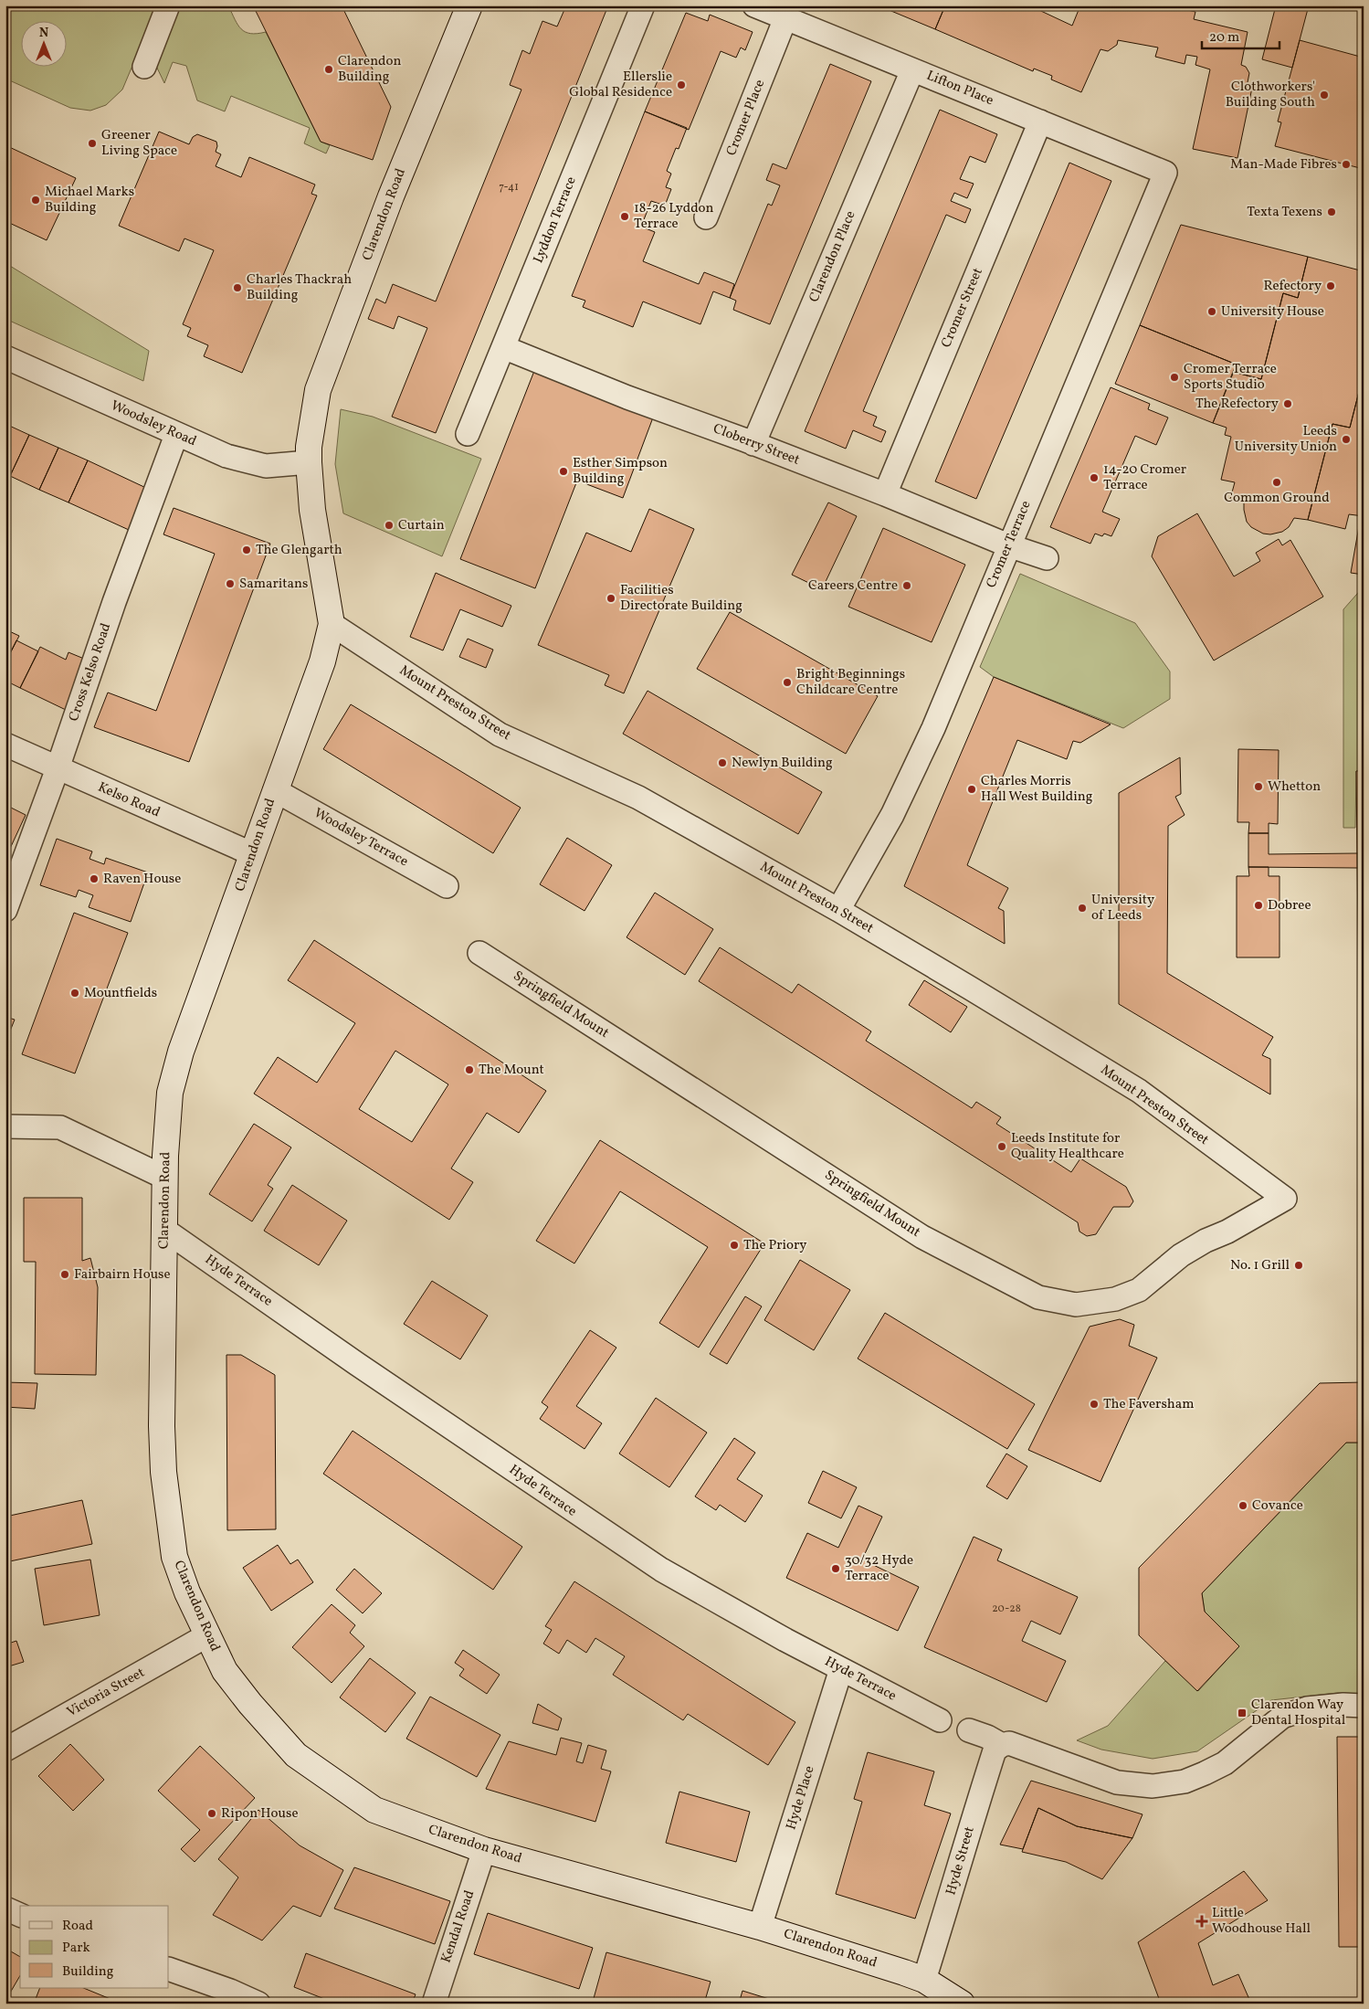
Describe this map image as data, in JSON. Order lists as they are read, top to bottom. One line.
{"streets":{"street":["Lifton Place","Cromer Place","Clarendon Road","Lyddon Terrace","Clarendon Place","Cromer Street","Woodsley Road","Cloberry Street","Cromer Terrace","Cross Kelso Road","Mount Preston Street","Kelso Road","Woodsley Terrace","Springfield Mount","Hyde Terrace","Victoria Street","Hyde Place","Hyde Street","Kendal Road"]},"crossings":[["Lifton Place","Cromer Place"],["Lifton Place","Clarendon Place"],["Lifton Place","Cromer Street"],["Lifton Place","Cromer Terrace"],["Clarendon Road","Woodsley Road"],["Clarendon Road","Mount Preston Street"],["Clarendon Road","Kelso Road"],["Clarendon Road","Woodsley Terrace"],["Clarendon Road","Hyde Terrace"],["Clarendon Road","Victoria Street"],["Clarendon Road","Hyde Place"],["Clarendon Road","Hyde Street"],["Clarendon Road","Kendal Road"],["Lyddon Terrace","Cloberry Street"],["Clarendon Place","Cloberry Street"],["Cromer Street","Cloberry Street"],["Woodsley Road","Cross Kelso Road"],["Cloberry Street","Cromer Terrace"],["Cromer Terrace","Mount Preston Street"],["Cross Kelso Road","Kelso Road"],["Mount Preston Street","Springfield Mount"],["Hyde Terrace","Hyde Place"]],"places":{"other":["Clarendon Building","Ellerslie Global Residence","Clothworkers' Building South","Greener Living Space","Man-Made Fibres","Michael Marks Building","Texta Texens","18-26 Lyddon Terrace","Refectory","Charles Thackrah Building","University House","Cromer Terrace Sports Studio","The Refectory","Leeds University Union","Esther Simpson Building","14-20 Cromer Terrace","Common Ground","Curtain","The Glengarth","Samaritans","Careers Centre","Facilities Directorate Building","Bright Beginnings Childcare Centre","Newlyn Building","Whetton","Charles Morris Hall West Building","Raven House","Dobree","University of Leeds","Mountfields","The Mount","Leeds Institute for Quality Healthcare","The Priory","No. 1 Grill","Fairbairn House","The Faversham","Covance","30/32 Hyde Terrace","Ripon House"],"transit":["Clarendon Way Dental Hospital"],"health":["Little Woodhouse Hall"]},"house_numbers":["7-41","20-28"],"legend":["Road","Park","Building"],"scale_bar":"20 m","north":"top"}
